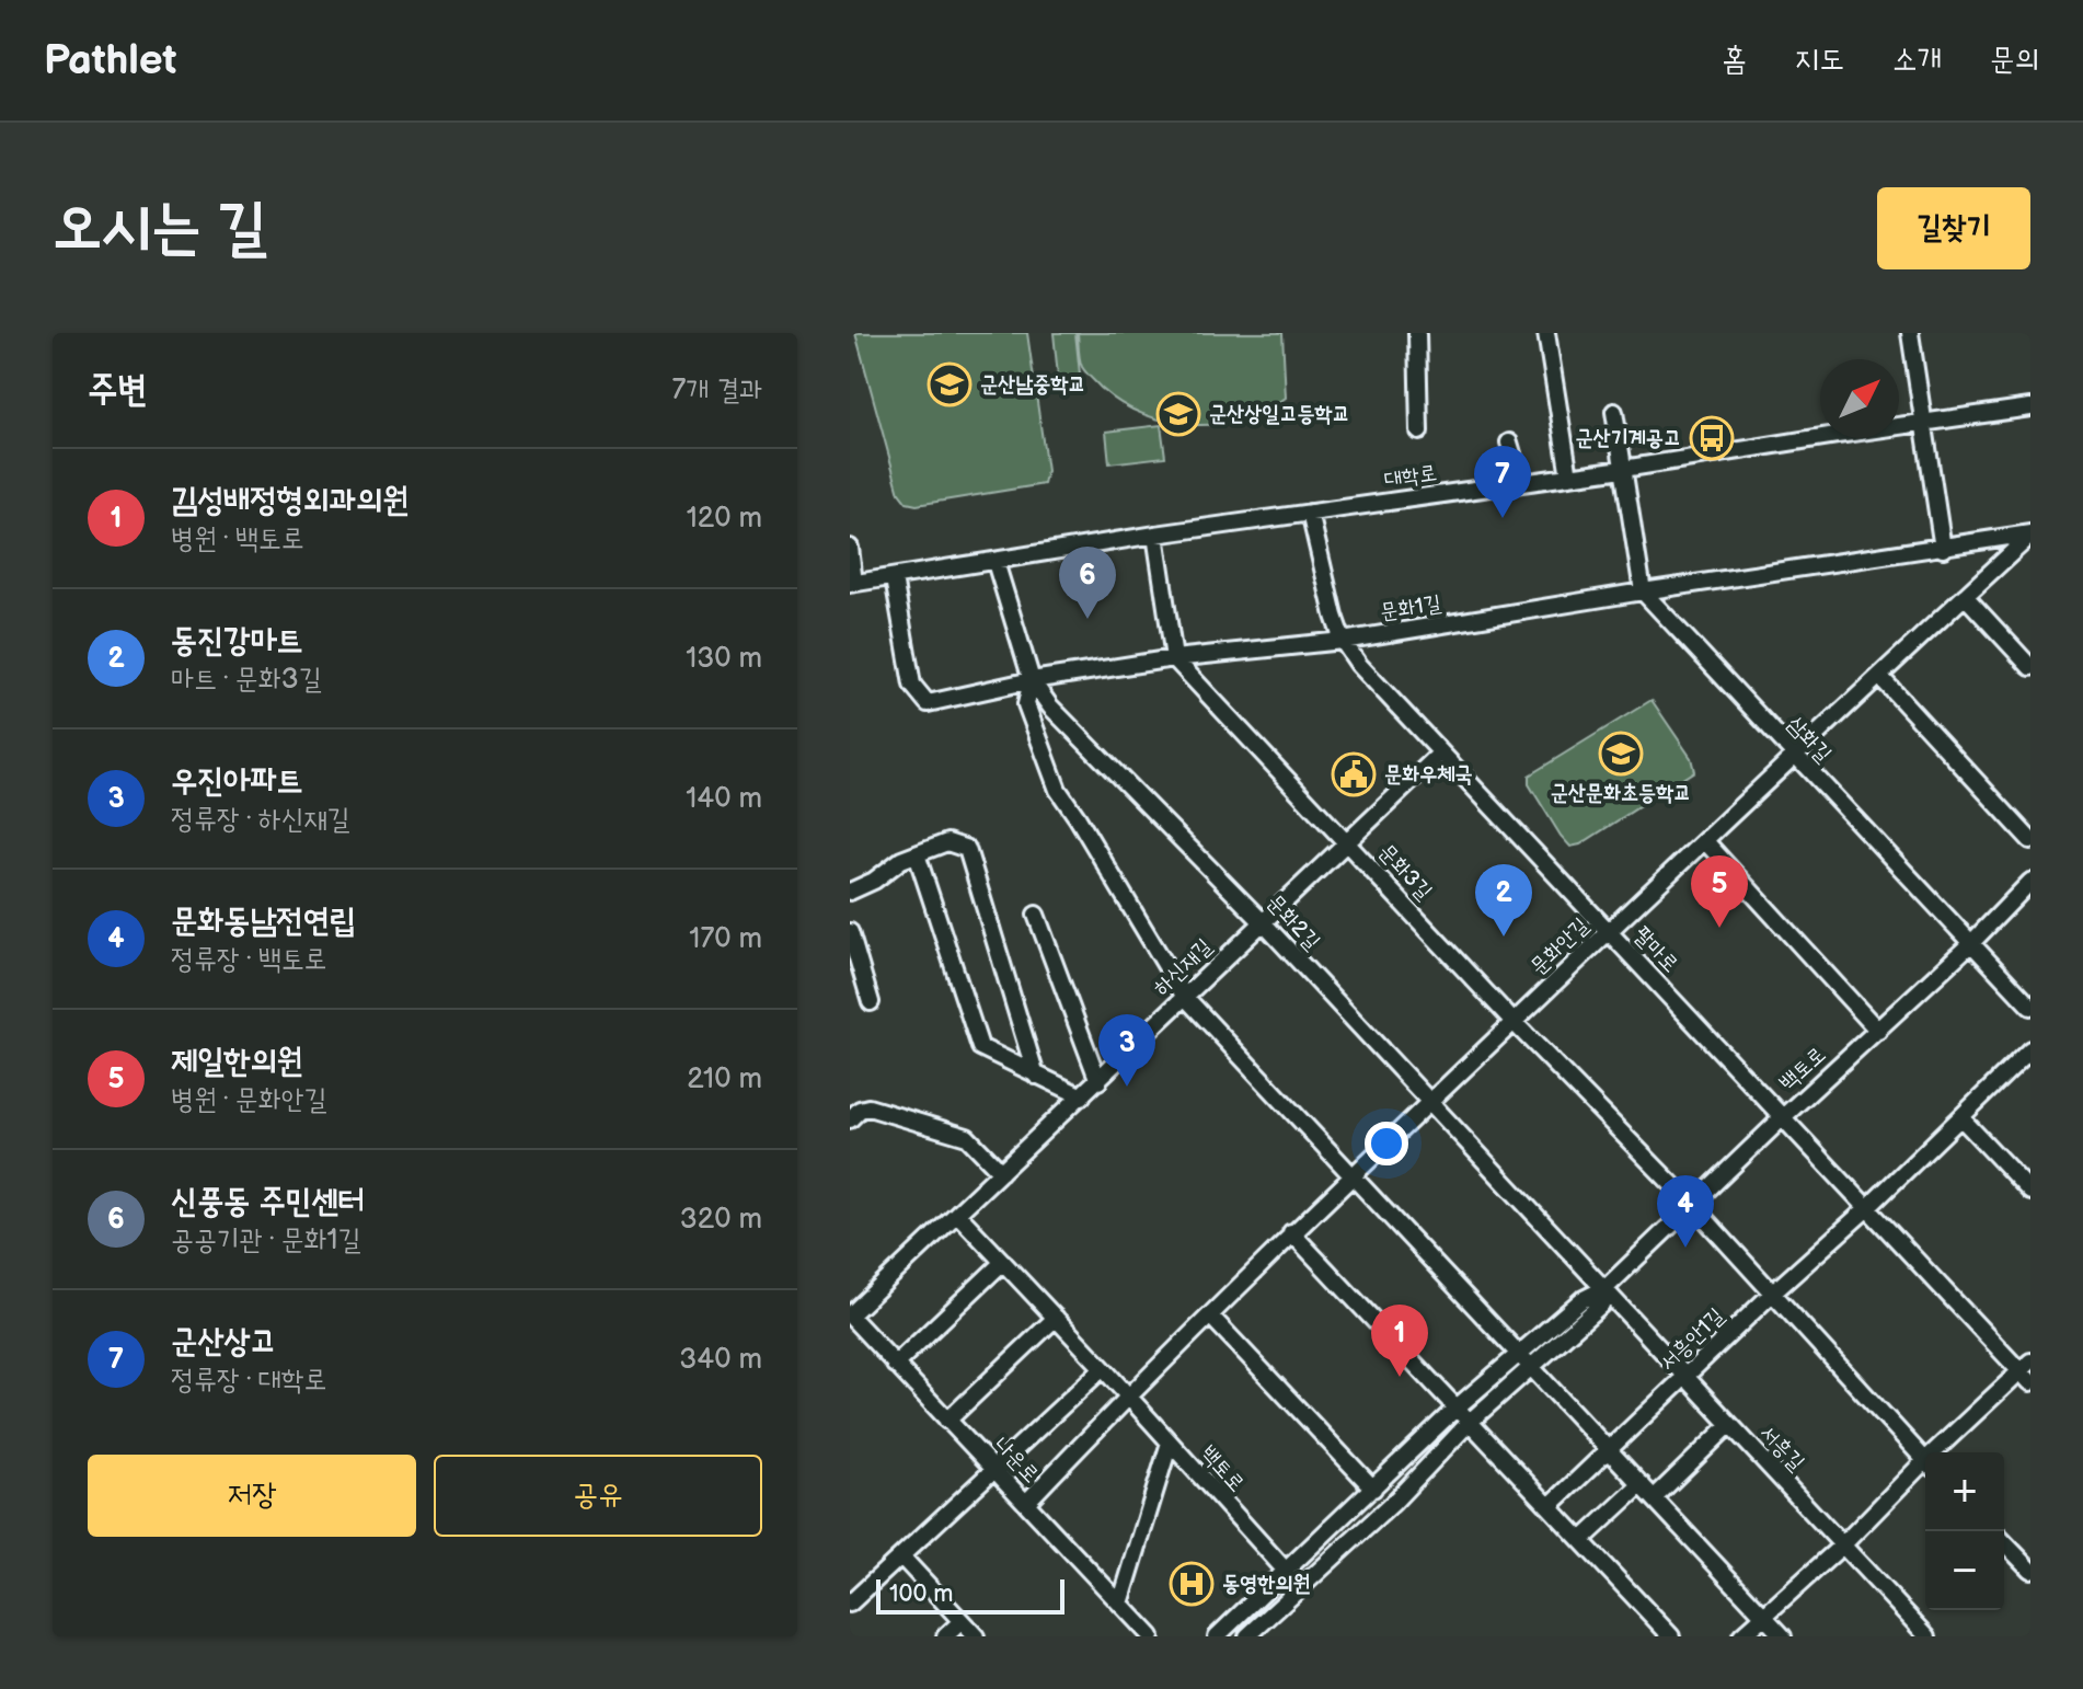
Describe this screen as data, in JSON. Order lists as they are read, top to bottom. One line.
{"streets":{"street":["대학로","문화1길","삼화길","문화3길","문화2길","문화안길","팔마로","하신재길","백토로","서흥안1길","서흥길","나운로"]},"crossings":[["대학로","문화1길"],["대학로","문화2길"],["대학로","팔마로"],["문화1길","삼화길"],["문화1길","문화3길"],["문화1길","문화2길"],["문화1길","문화안길"],["문화1길","팔마로"],["삼화길","문화안길"],["삼화길","백토로"],["문화3길","문화안길"],["문화3길","하신재길"],["문화3길","백토로"],["문화3길","서흥안1길"],["문화2길","문화안길"],["문화2길","하신재길"],["문화2길","백토로"],["문화2길","서흥길"],["문화안길","팔마로"],["문화안길","백토로"],["문화안길","나운로"],["팔마로","하신재길"],["팔마로","백토로"],["팔마로","서흥안1길"],["하신재길","나운로"],["백토로","서흥길"],["서흥안1길","서흥길"]],"places":{"school or university":["군산남중학교","군산상일고등학교","군산문화초등학교"],"bus stop":["군산기계공고"],"public building":["문화우체국"],"hospital":["동영한의원"]},"scale_bar":"100 m","north":"top right","page":{"header":"Pathlet","nav":["홈","지도","소개","문의"],"buttons":["길찾기",["저장","공유"]],"title":"오시는 길","heading":["주변","7개 결과"],"pins":["7","6","5","2","3","4","1"],"list":[{"mark":"1","name":"김성배정형외과의원","note":"병원 · 백토로","value":"120 m"},{"mark":"2","name":"동진강마트","note":"마트 · 문화3길","value":"130 m"},{"mark":"3","name":"우진아파트","note":"정류장 · 하신재길","value":"140 m"},{"mark":"4","name":"문화동남전연립","note":"정류장 · 백토로","value":"170 m"},{"mark":"5","name":"제일한의원","note":"병원 · 문화안길","value":"210 m"},{"mark":"6","name":"신풍동 주민센터","note":"공공기관 · 문화1길","value":"320 m"},{"mark":"7","name":"군산상고","note":"정류장 · 대학로","value":"340 m"}],"map_buttons":["+","−"],"scale":"100 m"}}
